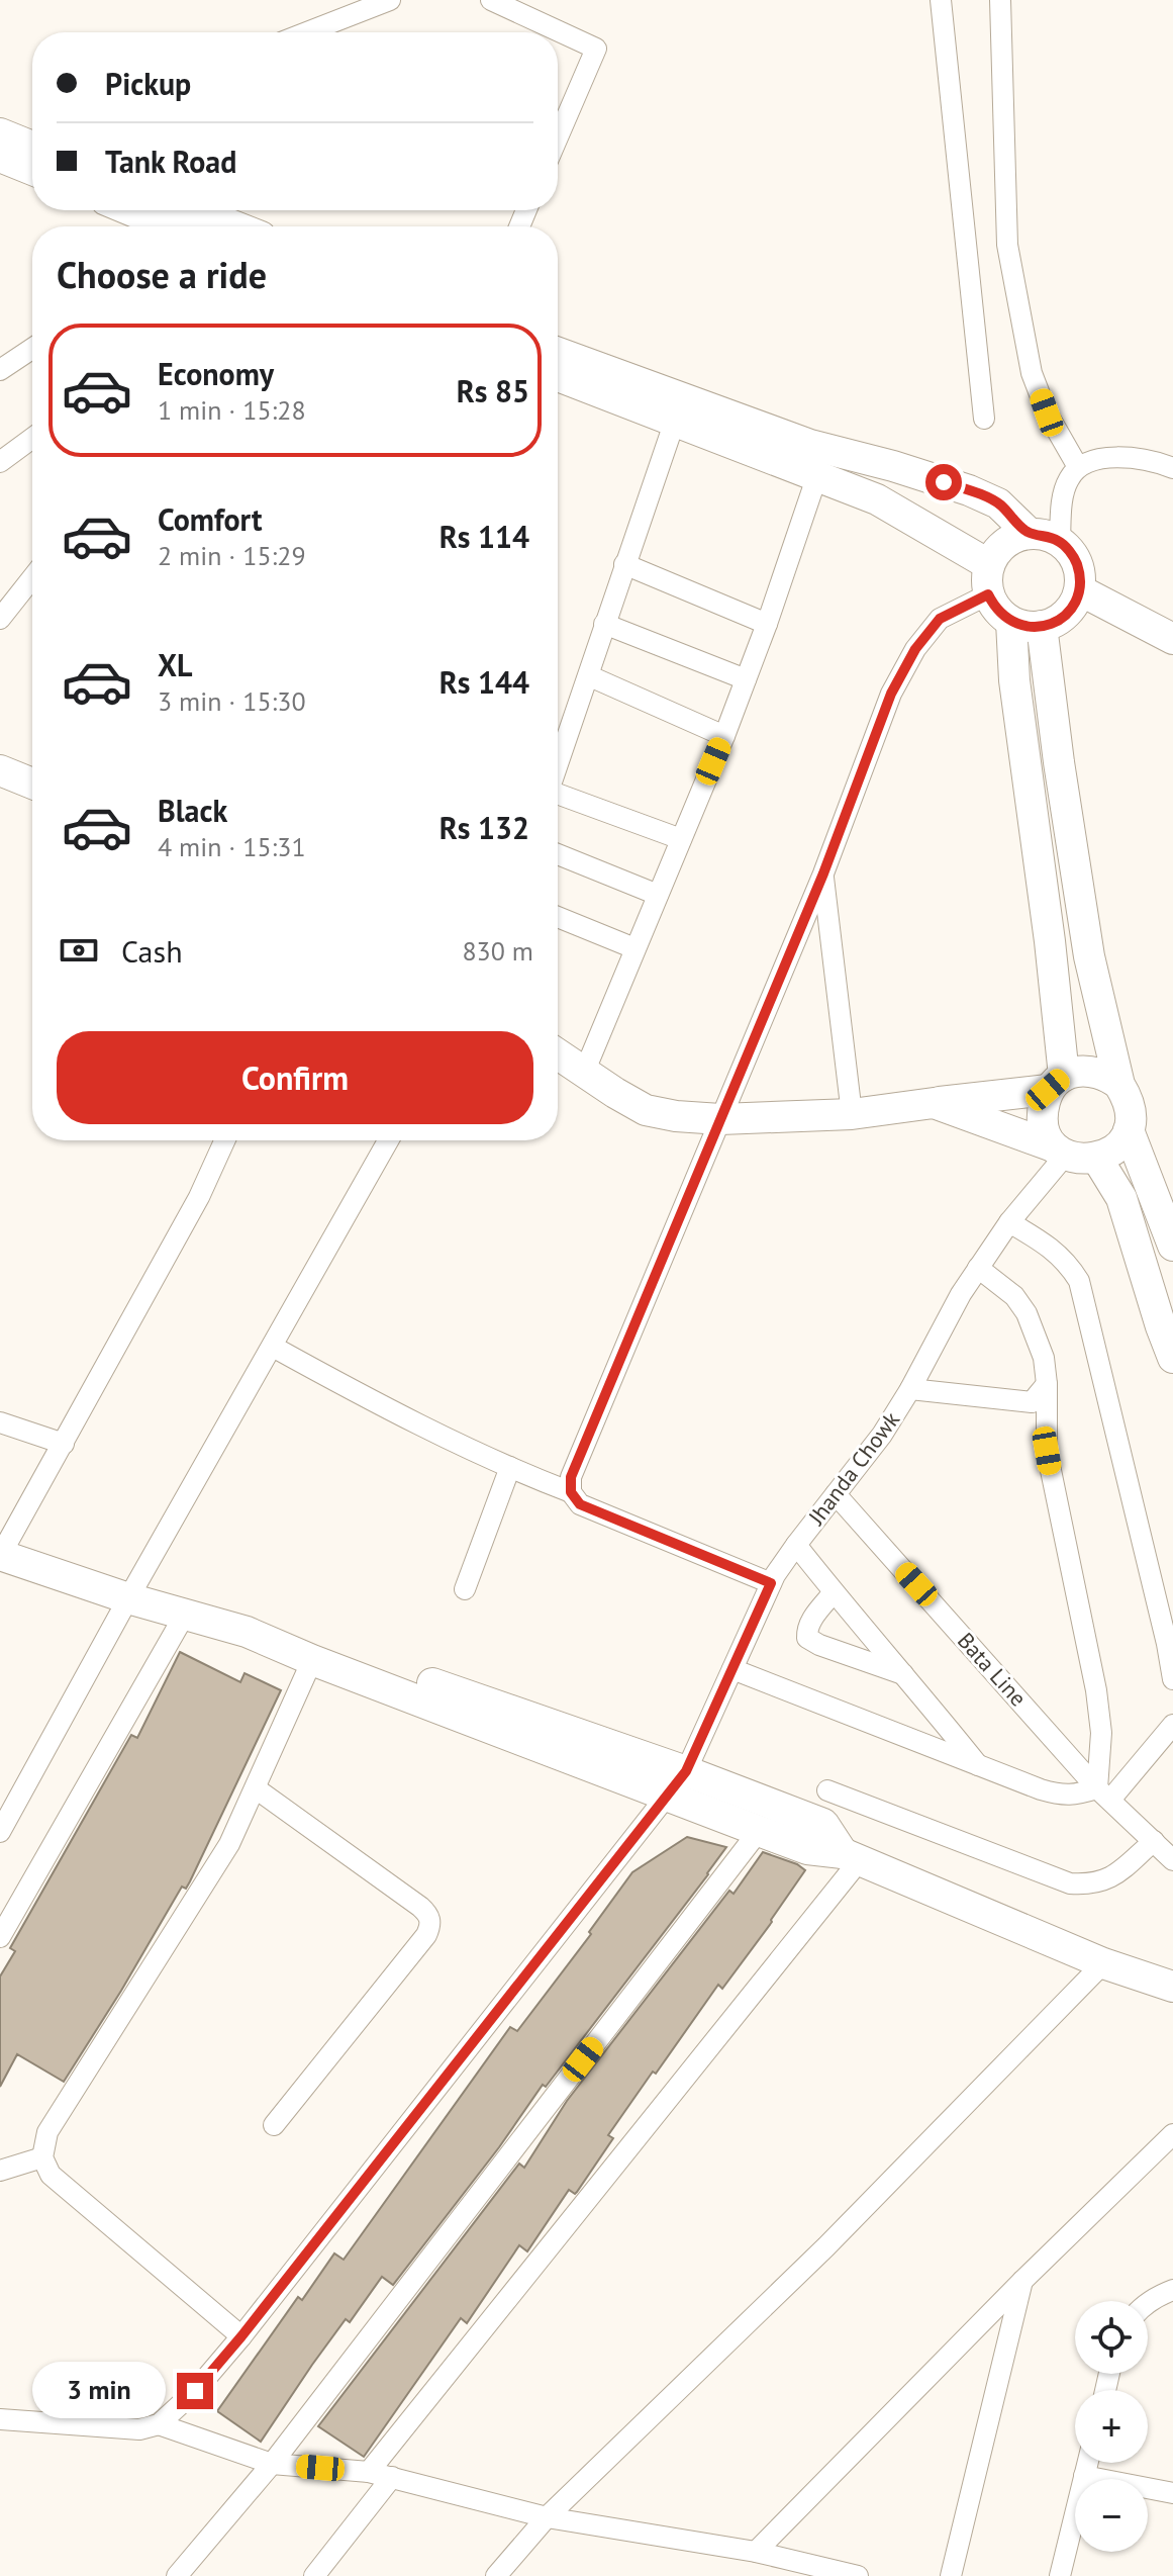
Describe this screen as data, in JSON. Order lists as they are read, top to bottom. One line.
{"streets":{"street":["Jhanda Chowk","Bata Line"]},"crossings":[["Jhanda Chowk","Bata Line"]],"page":{"banner":["Pickup","Tank Road"],"heading":"Choose a ride","list":[{"name":"Economy","note":"1 min · 15:28","value":"Rs 85"},{"name":"Comfort","note":"2 min · 15:29","value":"Rs 114"},{"name":"XL","note":"3 min · 15:30","value":"Rs 144"},{"name":"Black","note":"4 min · 15:31","value":"Rs 132"}],"pay":["Cash","830 m"],"buttons":"Confirm","map_buttons":["+","−"],"bubble":"3 min"}}
